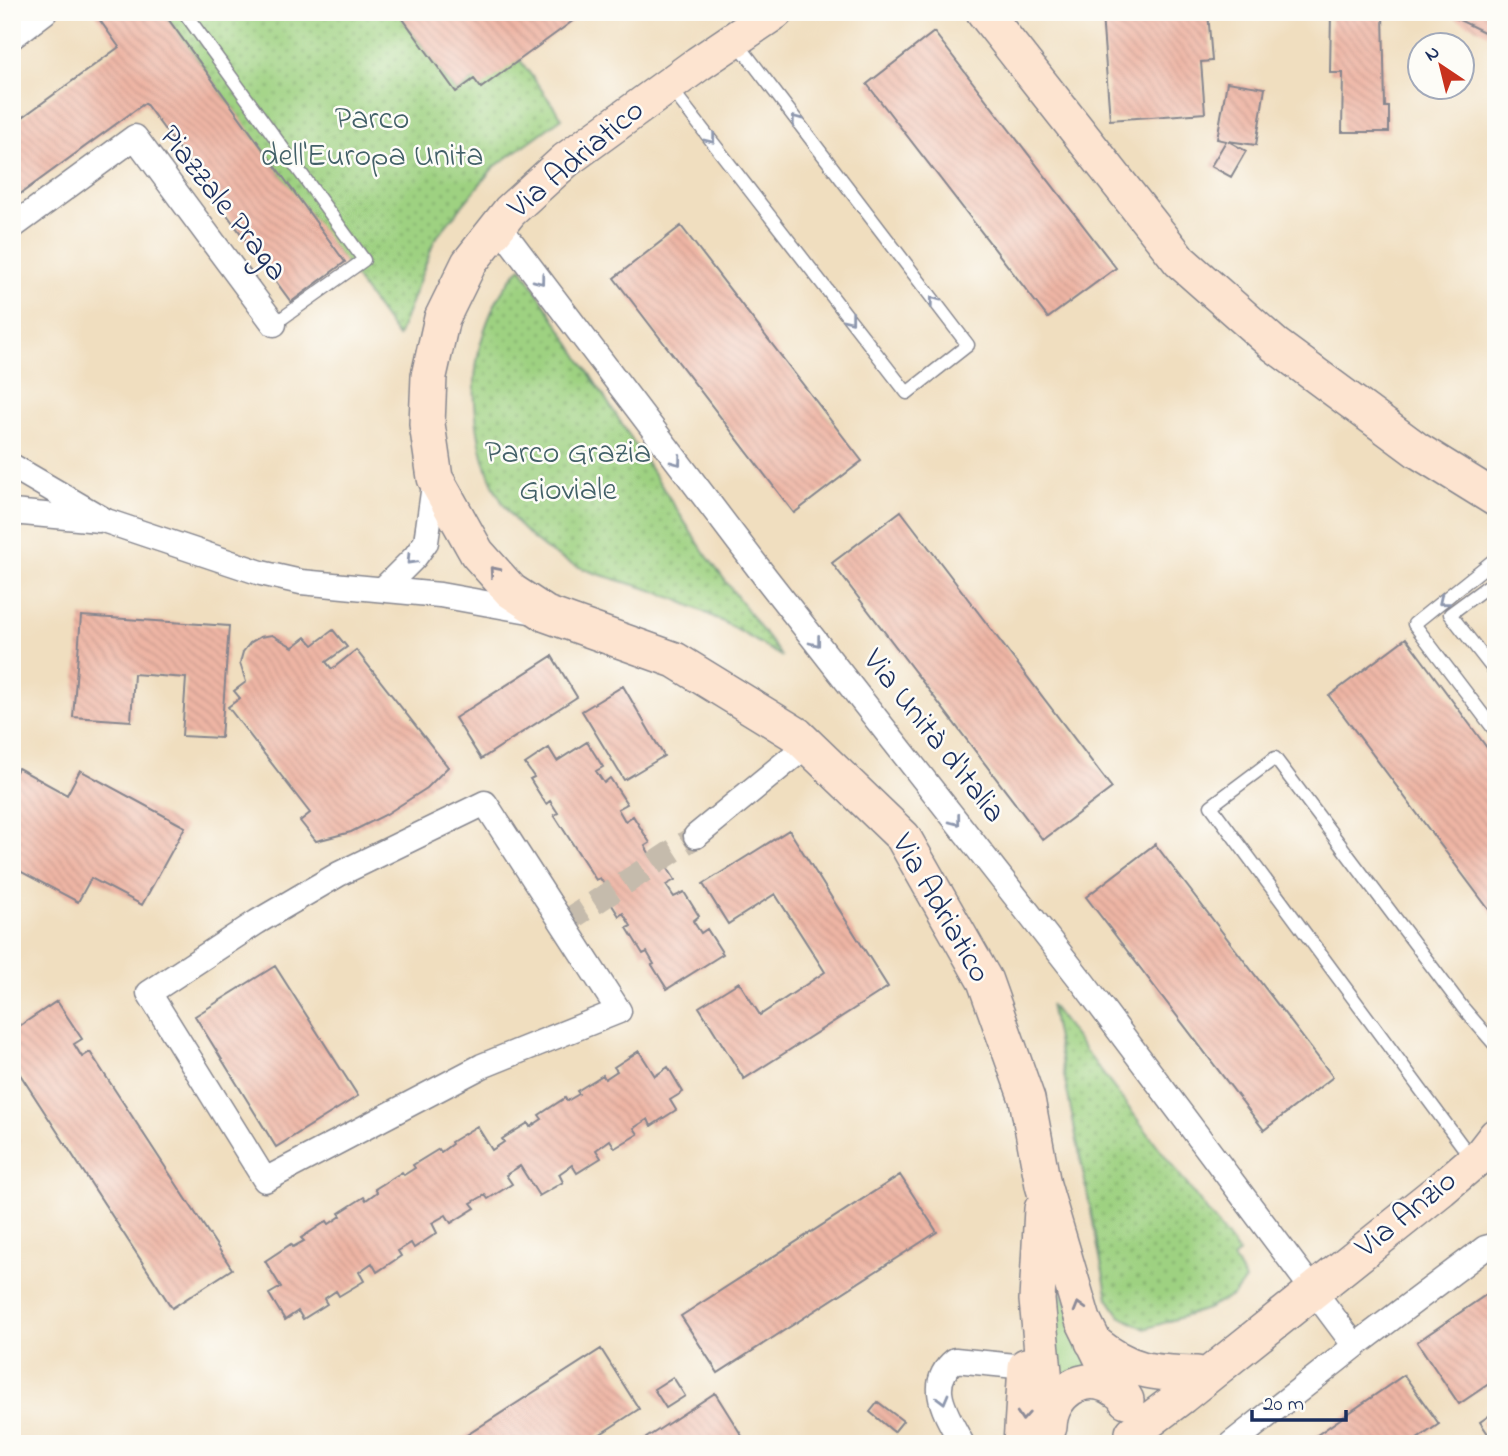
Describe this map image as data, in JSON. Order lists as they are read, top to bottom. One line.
{"streets":{"street":["Via Adriatico","Piazzale Praga","Via Unità d'Italia","Via Anzio"]},"crossings":[["Via Adriatico","Via Unità d'Italia"],["Via Adriatico","Via Anzio"],["Via Unità d'Italia","Via Anzio"]],"one_way":["Via Unità d'Italia"],"parks":["Parco dell'Europa Unita","Parco Grazia Gioviale"],"scale_bar":"20 m","north":"top left"}
